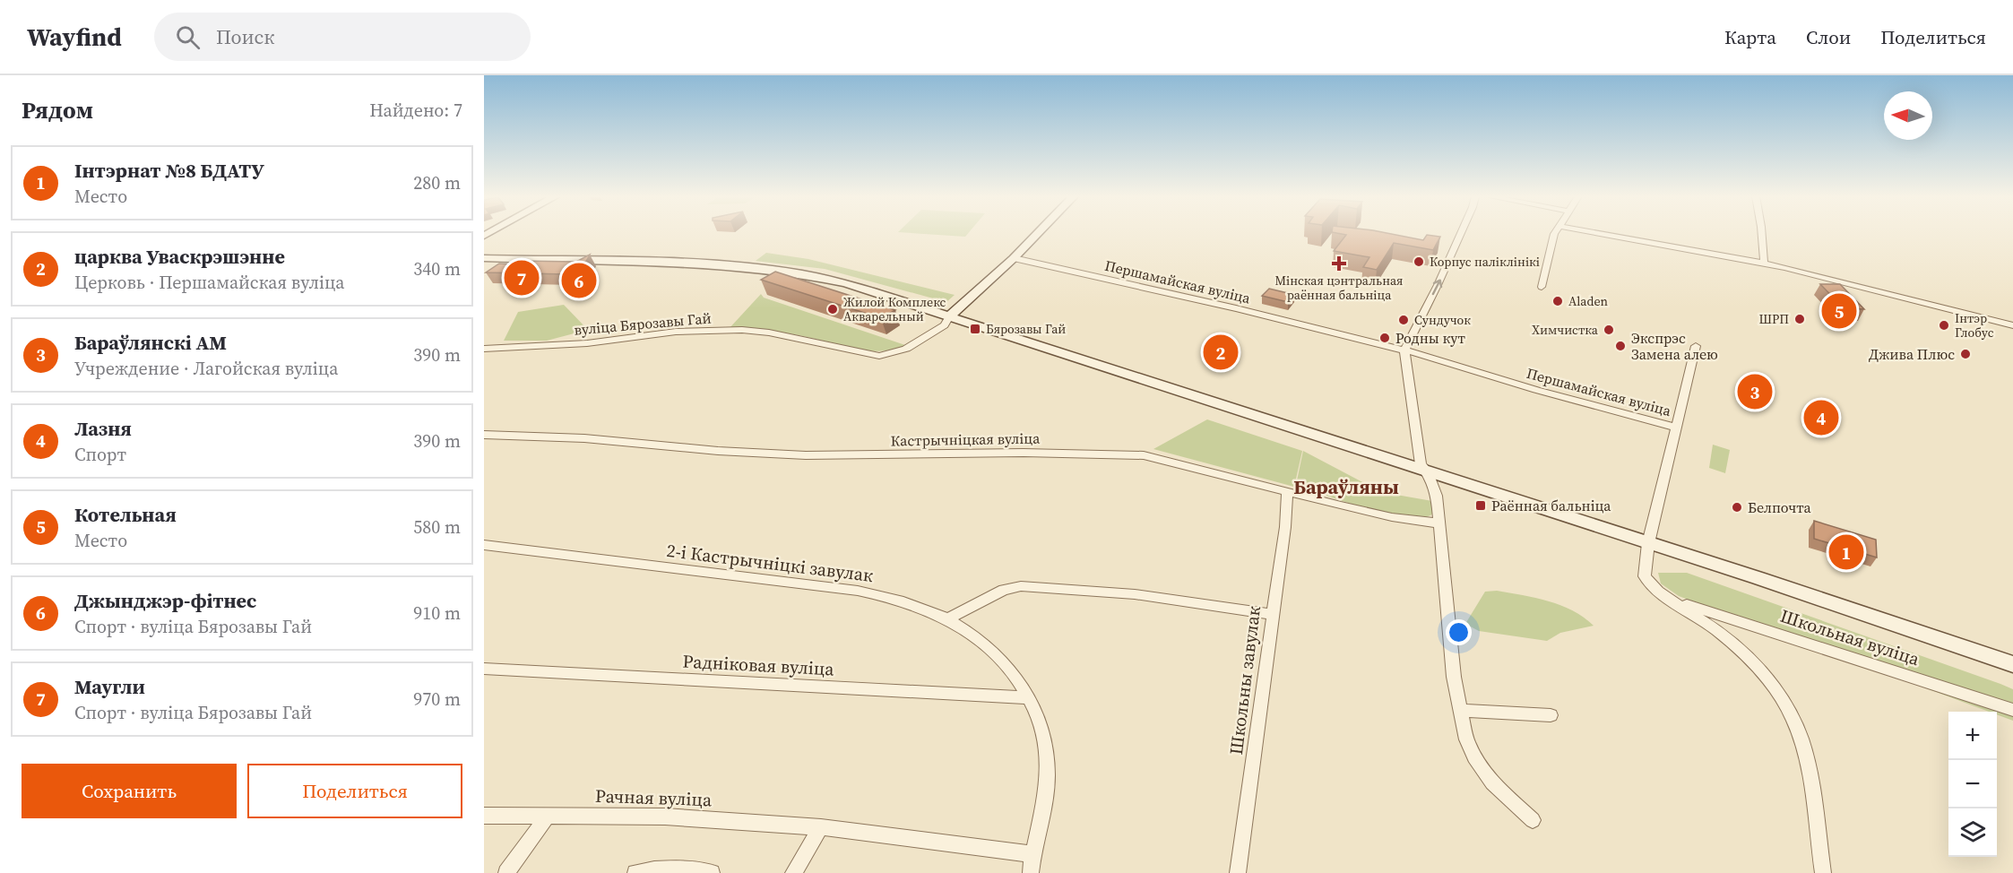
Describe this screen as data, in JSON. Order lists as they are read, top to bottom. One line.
{"streets":{"street":["Першамайская вуліца","вуліца Бярозавы Гай","Кастрычніцкая вуліца","2-і Кастрычніцкі завулак","Школьная вуліца","Радніковая вуліца","Школьны завулак","Рачная вуліца"]},"crossings":[["Кастрычніцкая вуліца","Школьны завулак"],["2-і Кастрычніцкі завулак","Радніковая вуліца"],["2-і Кастрычніцкі завулак","Рачная вуліца"]],"districts":["Бараўляны"],"places":{"other":["Корпус паліклінікі","Aladen","Жилой Комплекс Акварельный","ШРП","Сундучок","Інтэр Глобус","Химчистка","Родны кут","Экспрэс Замена алею","Джива Плюс","Белпочта"],"health":["Мінская цэнтральная раённая бальніца"],"transit":["Бярозавы Гай","Раённая бальніца"]},"north":"left","page":{"header":"Wayfind","search":"Поиск","nav":["Карта","Слои","Поделиться"],"heading":["Рядом","Найдено: 7"],"list":[{"mark":"1","name":"Інтэрнат №8 БДАТУ","note":"Место","value":"280 m"},{"mark":"2","name":"царква Уваскрэшэнне","note":"Церковь · Першамайская вуліца","value":"340 m"},{"mark":"3","name":"Бараўлянскі АМ","note":"Учреждение · Лагойская вуліца","value":"390 m"},{"mark":"4","name":"Лазня","note":"Спорт","value":"390 m"},{"mark":"5","name":"Котельная","note":"Место","value":"580 m"},{"mark":"6","name":"Джынджэр-фітнес","note":"Спорт · вуліца Бярозавы Гай","value":"910 m"},{"mark":"7","name":"Маугли","note":"Спорт · вуліца Бярозавы Гай","value":"970 m"}],"pins":["7","6","5","2","3","4","1"],"map_buttons":["+","−"],"buttons":["Сохранить","Поделиться"]}}
